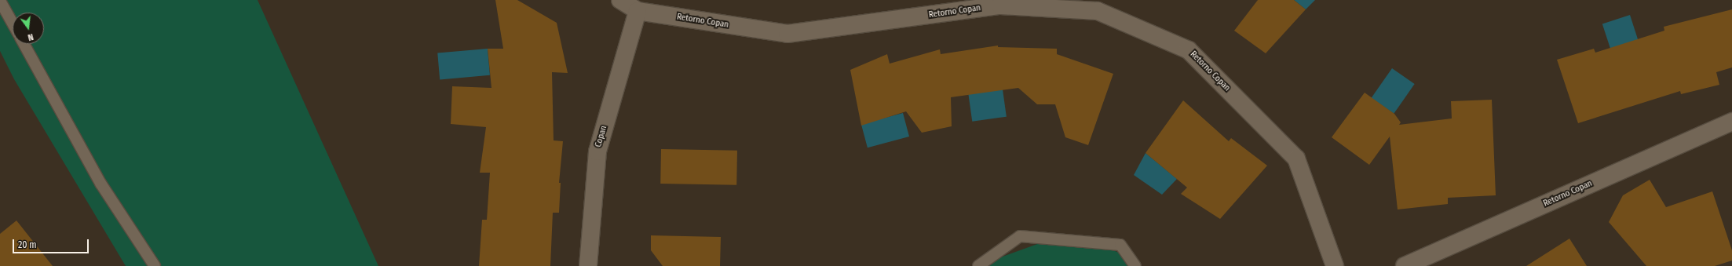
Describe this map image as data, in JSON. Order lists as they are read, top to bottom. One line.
{"streets":{"street":["Retorno Copan","Copan"]},"crossings":[["Retorno Copan","Copan"]],"scale_bar":"20 m","north":"bottom"}
